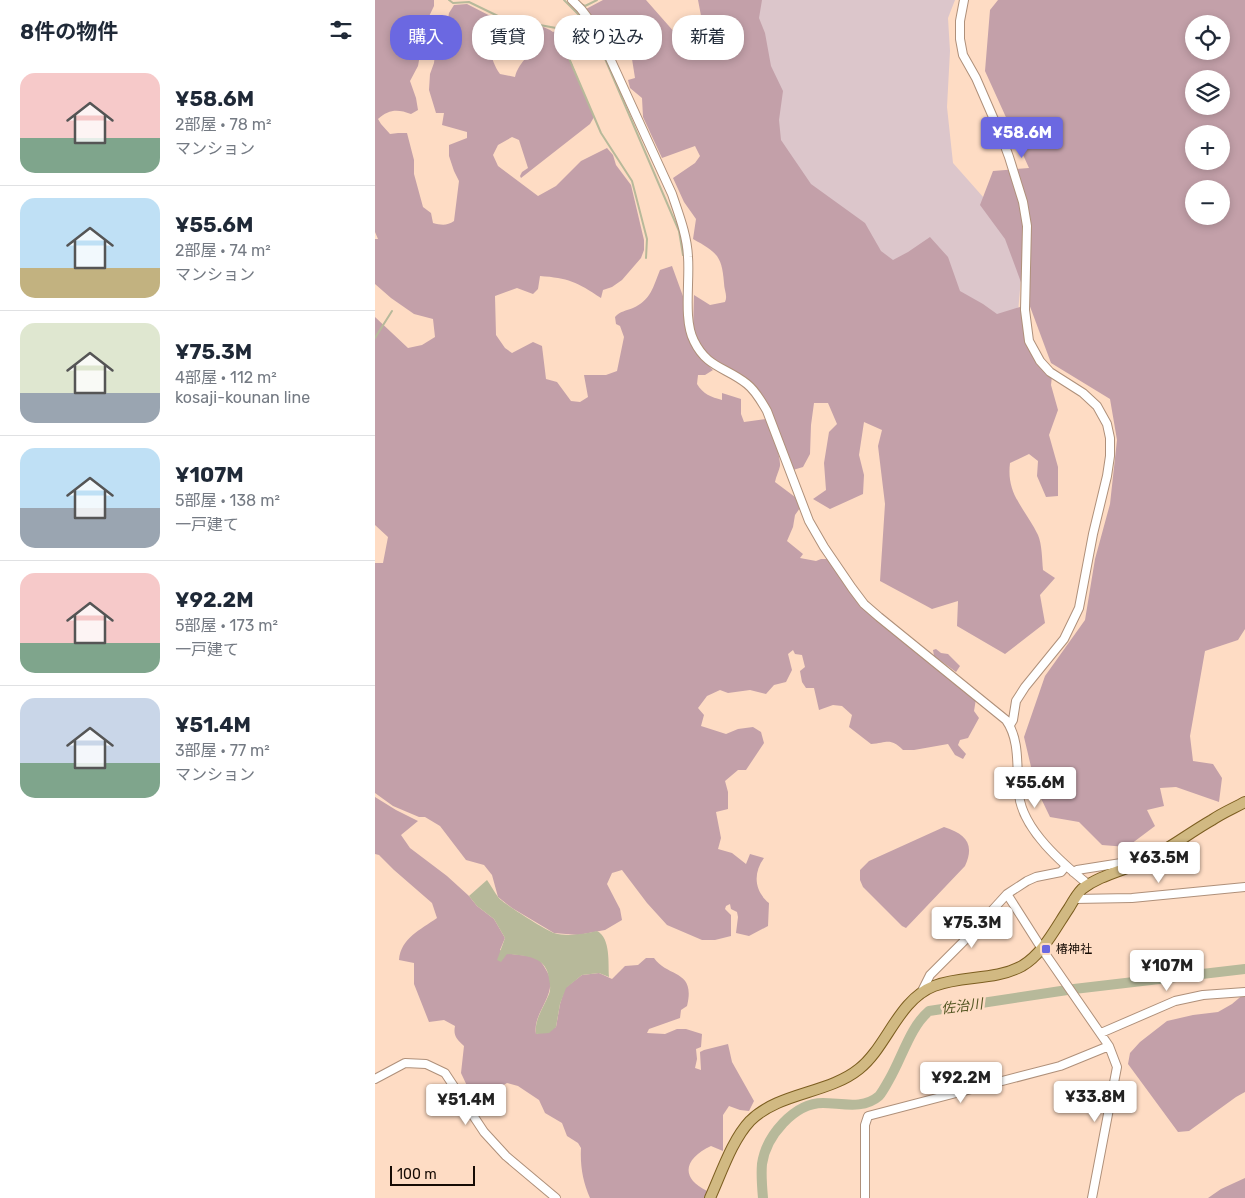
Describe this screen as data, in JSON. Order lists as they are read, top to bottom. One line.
{"water":["佐治川"],"places":{"transit":["椿神社"]},"scale_bar":"100 m","page":{"heading":"8件の物件","map_buttons":["+","−"],"chip":["購入","賃貸","絞り込み","新着"],"list":[{"name":"¥58.6M","note":"2部屋 · 78 m² · マンション"},{"name":"¥55.6M","note":"2部屋 · 74 m² · マンション"},{"name":"¥75.3M","note":"4部屋 · 112 m² · kosaji-kounan line"},{"name":"¥107M","note":"5部屋 · 138 m² · 一戸建て"},{"name":"¥92.2M","note":"5部屋 · 173 m² · 一戸建て"},{"name":"¥51.4M","note":"3部屋 · 77 m² · マンション"}],"price":["¥58.6M","¥55.6M","¥63.5M","¥75.3M","¥107M","¥92.2M","¥33.8M","¥51.4M"],"scale":"100 m"}}
